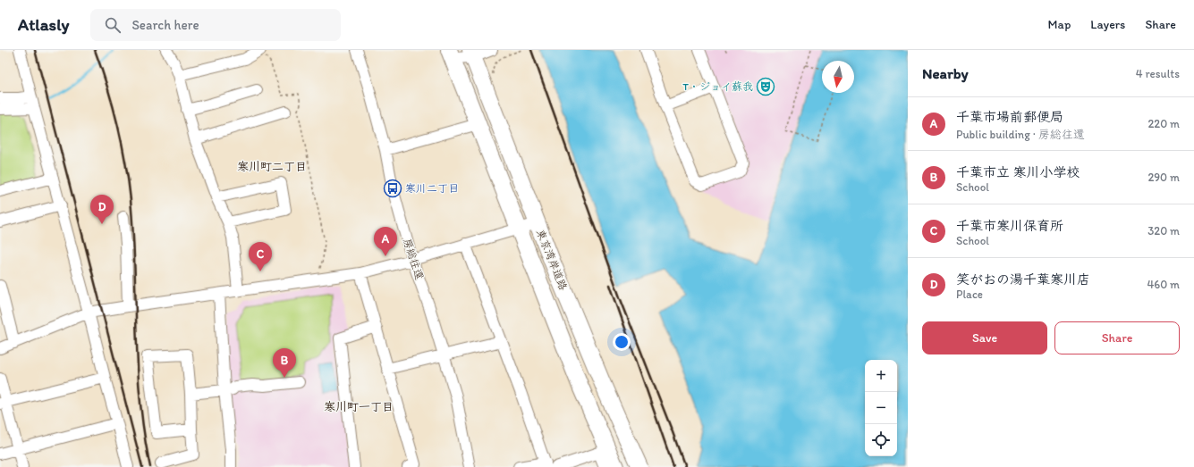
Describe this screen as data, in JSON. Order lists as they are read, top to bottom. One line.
{"streets":{"highway":["東京湾岸道路"],"street":["房総往還"]},"districts":["寒川町二丁目","寒川町一丁目"],"places":{"theatre":["T・ジョイ蘇我"],"bus stop":["寒川二丁目"]},"north":"bottom","page":{"header":"Atlasly","search":"Search here","nav":["Map","Layers","Share"],"heading":["Nearby","4 results"],"list":[{"mark":"A","name":"千葉市場前郵便局","note":"Public building · 房総往還","value":"220 m"},{"mark":"B","name":"千葉市立 寒川小学校","note":"School","value":"290 m"},{"mark":"C","name":"千葉市寒川保育所","note":"School","value":"320 m"},{"mark":"D","name":"笑がおの湯千葉寒川店","note":"Place","value":"460 m"}],"pins":["D","A","C","B"],"buttons":["Save","Share"],"map_buttons":["+","−"]}}
